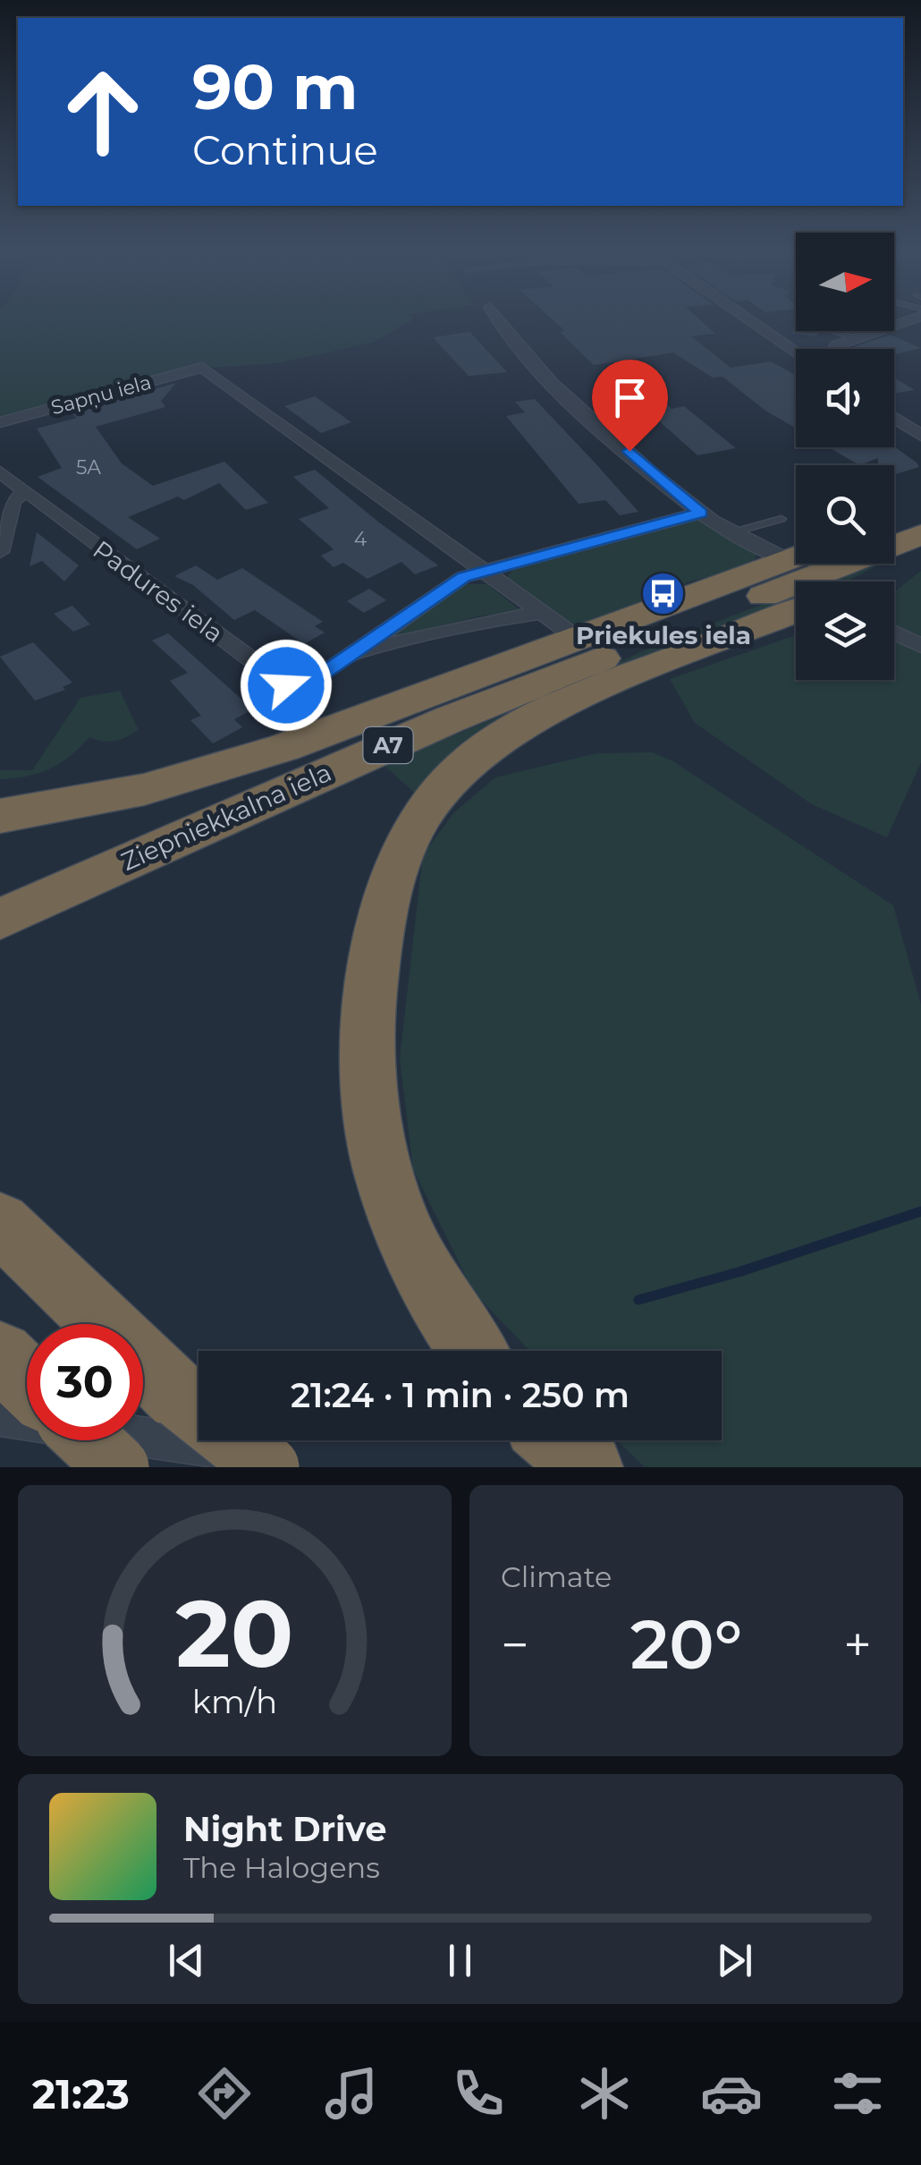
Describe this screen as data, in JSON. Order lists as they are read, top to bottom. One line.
{"streets":{"highway":["A7","Ziepniekkalna iela"],"street":["Sapņu iela","Padures iela"]},"places":{"bus stop":["Priekules iela"]},"house_numbers":["5A","4"],"north":"right","page":{"turn":["90 m","Continue"],"limit":"30","trip":"21:24 · 1 min · 250 m","tile":"Climate","heat":["−","20°","+"],"song":["Night Drive","The Halogens"],"tabs":"21:23","gauge":["20","km/h"]}}
